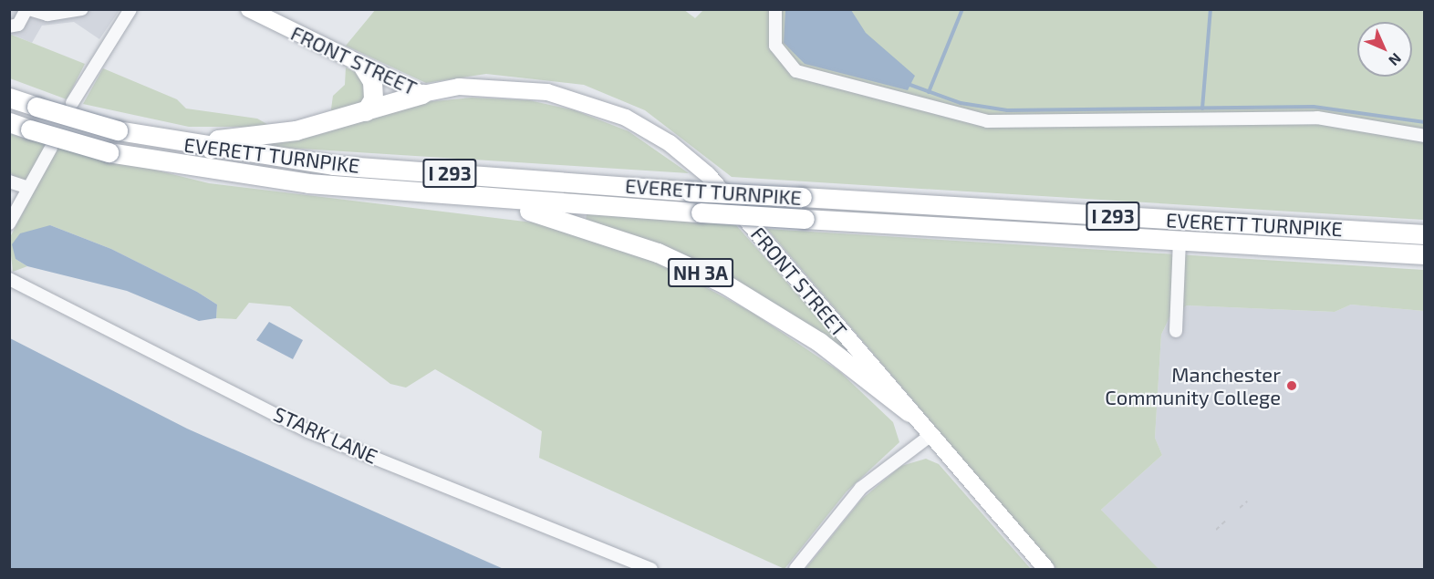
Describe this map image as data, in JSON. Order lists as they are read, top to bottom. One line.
{"streets":{"highway":["EVERETT TURNPIKE","I 293","NH 3A"],"main road":["FRONT STREET"],"street":["STARK LANE"]},"crossings":[["FRONT STREET","NH 3A"],["EVERETT TURNPIKE","NH 3A"]],"places":["Manchester Community College"],"north":"bottom right"}
